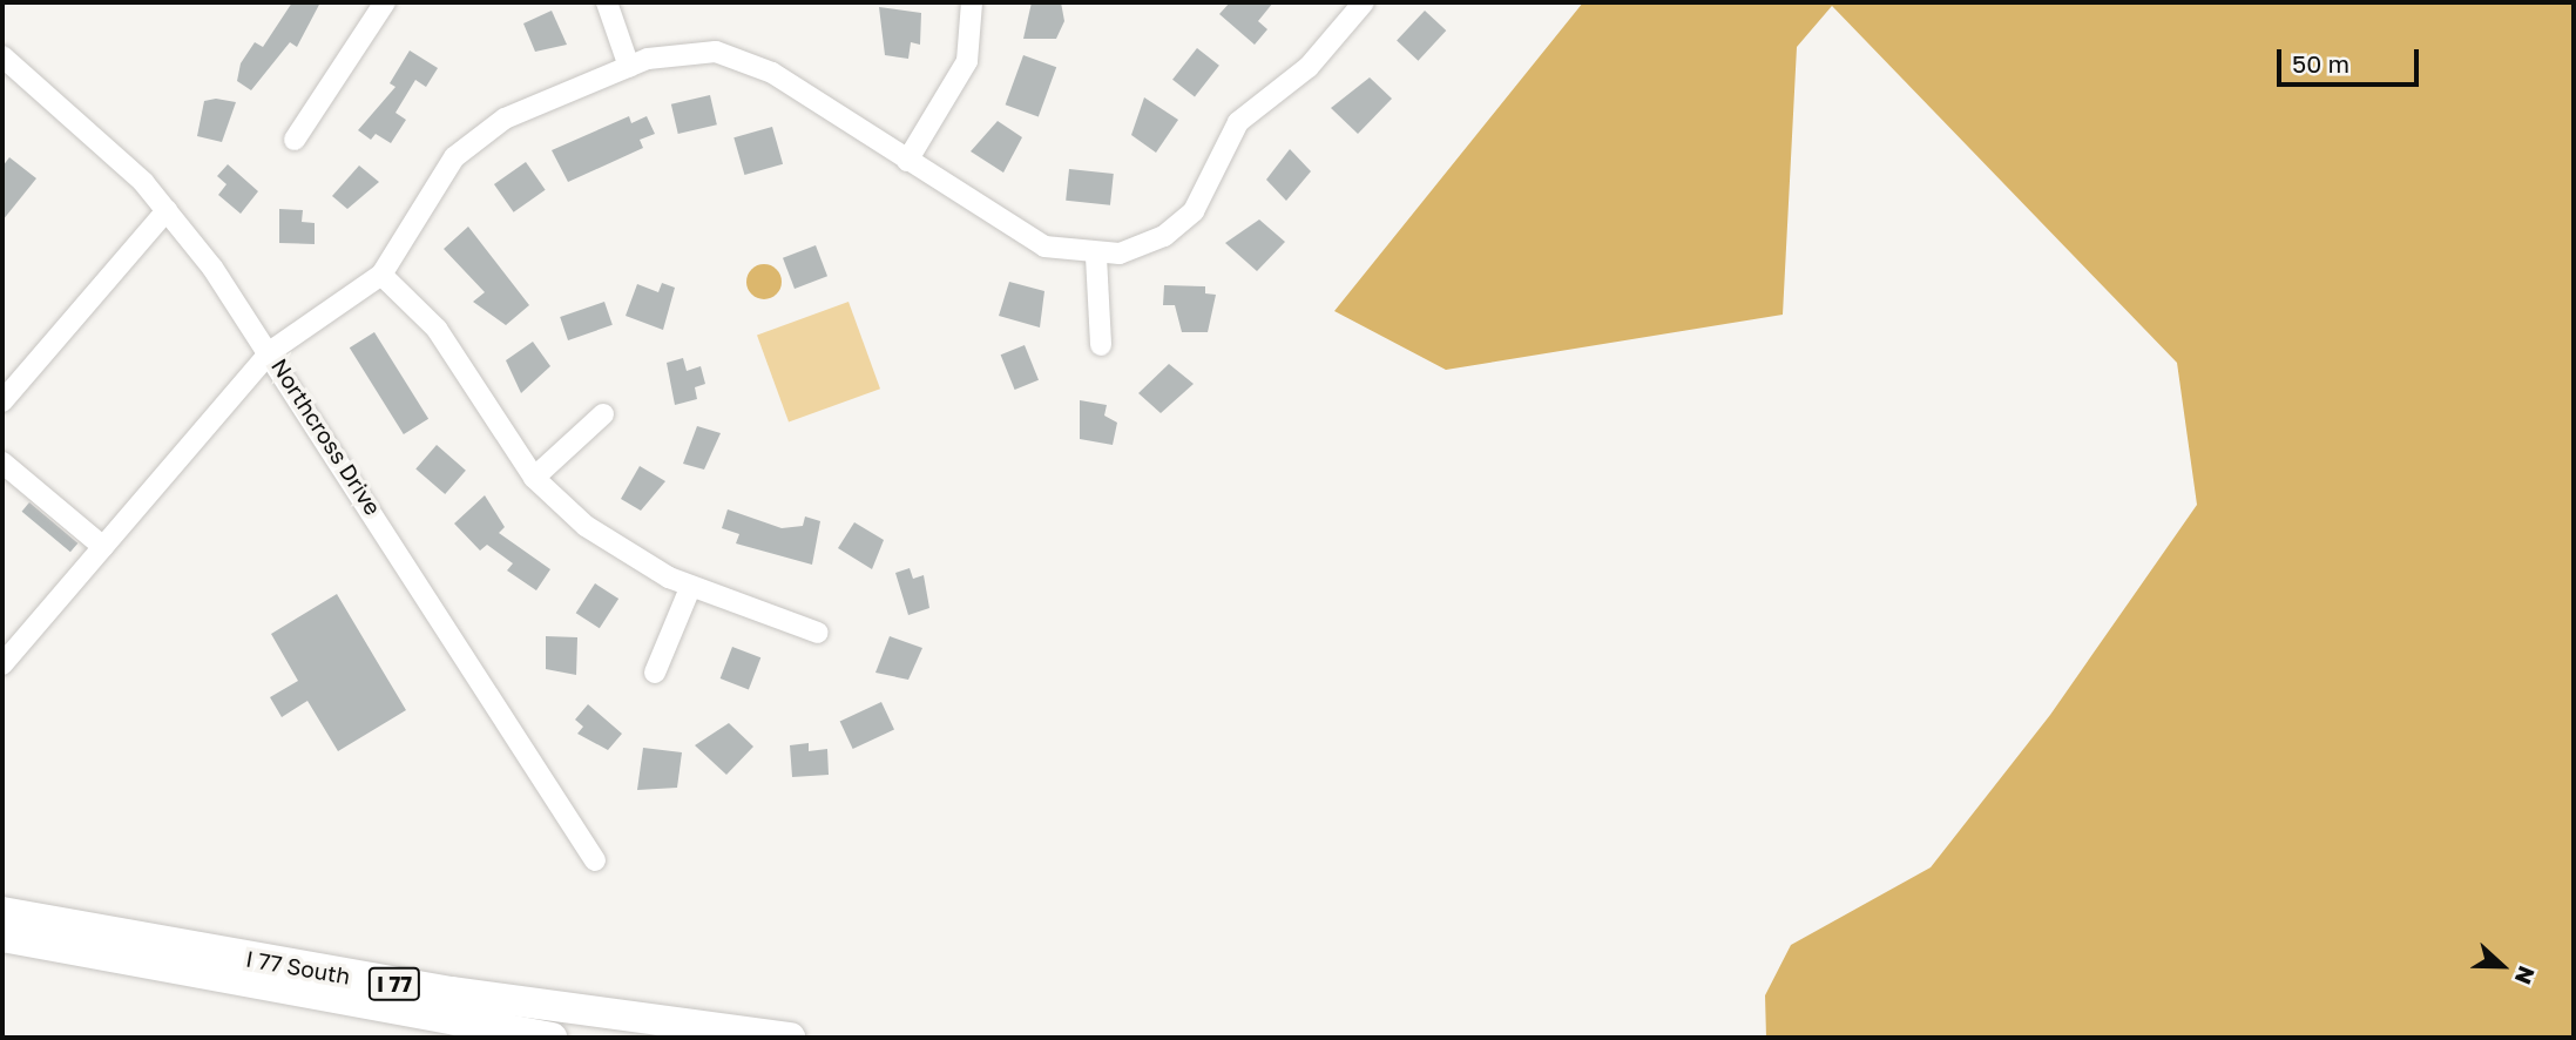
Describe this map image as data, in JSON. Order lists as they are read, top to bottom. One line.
{"streets":{"highway":["I 77 South","I 77"],"street":["Northcross Drive"]},"scale_bar":"50 m","north":"right"}
